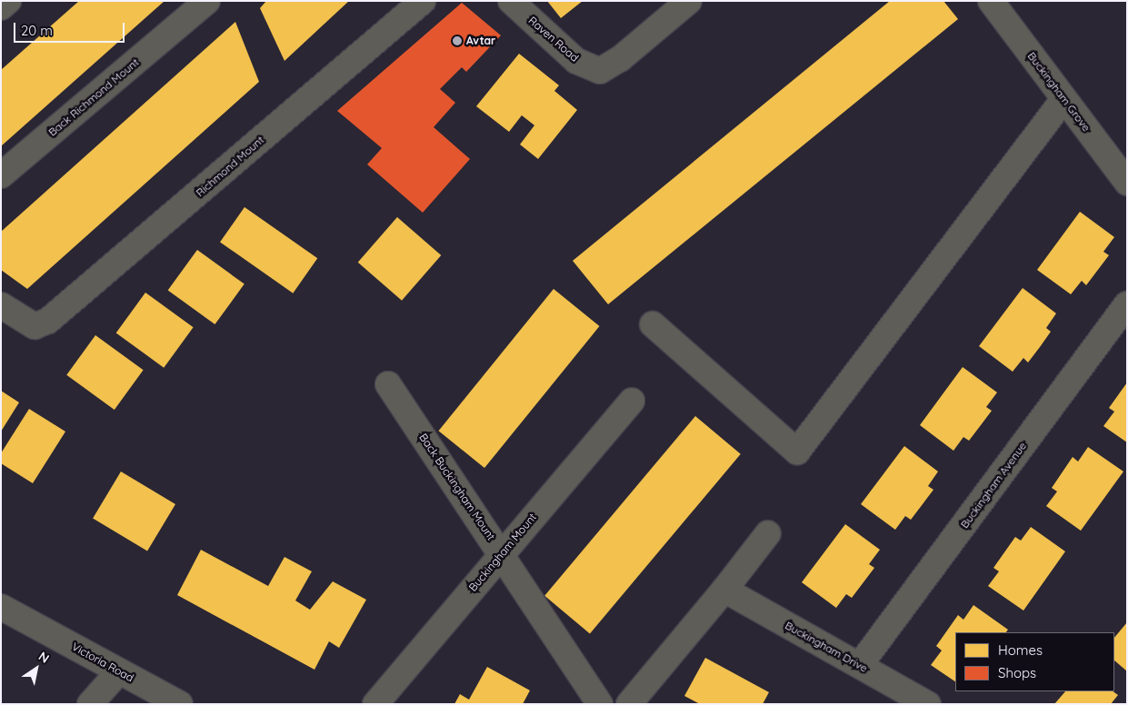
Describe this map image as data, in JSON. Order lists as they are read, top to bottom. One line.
{"streets":{"street":["Raven Road","Buckingham Grove","Back Richmond Mount","Richmond Mount","Buckingham Avenue","Back Buckingham Mount","Buckingham Mount","Buckingham Drive","Victoria Road"]},"crossings":[["Buckingham Avenue","Buckingham Drive"],["Back Buckingham Mount","Buckingham Mount"]],"places":["Avtar"],"legend":["Homes","Shops"],"scale_bar":"20 m","north":"top right"}
